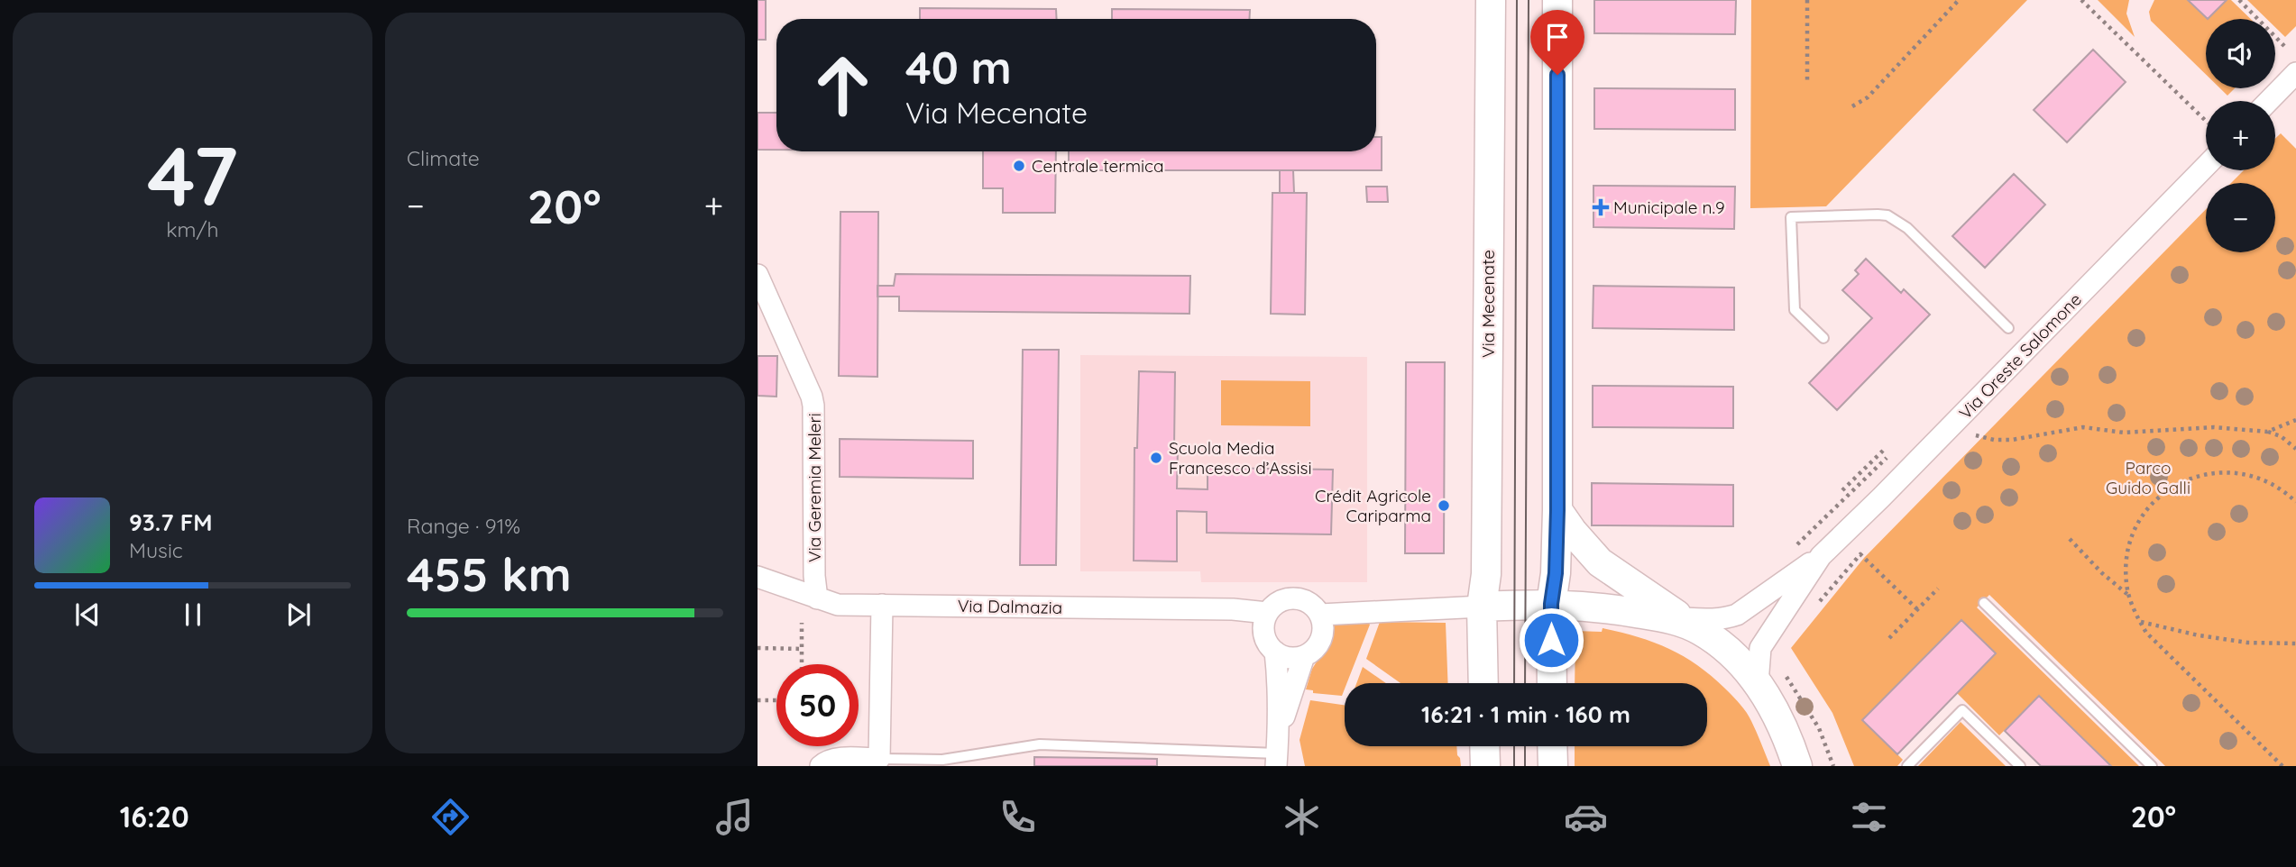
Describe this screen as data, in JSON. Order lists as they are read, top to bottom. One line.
{"streets":{"main road":["Via Mecenate"],"street":["Via Oreste Salomone","Via Geremia Meleri","Via Dalmazia"]},"crossings":[["Via Geremia Meleri","Via Dalmazia"]],"parks":["Parco Guido Galli"],"places":{"other":["Centrale termica","Scuola Media Francesco d’Assisi","Crédit Agricole Cariparma"],"health":["Municipale n.9"]},"page":{"tile":[["47","km/h"],"Climate",["Range · 91%","455 km"]],"map_buttons":["+","−"],"turn":["40 m","Via Mecenate"],"heat":["−","20°","+"],"song":["93.7 FM","Music"],"limit":"50","trip":"16:21 · 1 min · 160 m","tabs":["16:20","20°"]}}
